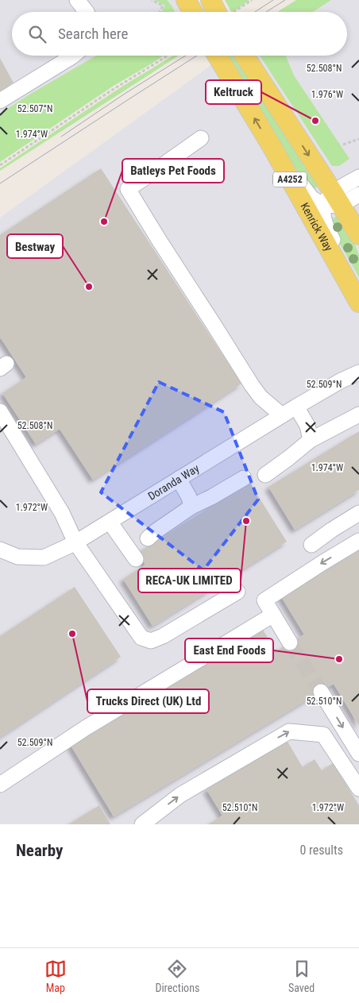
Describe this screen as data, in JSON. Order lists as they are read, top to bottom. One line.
{"streets":{"main road":["A4252","Kenrick Way"],"street":["Doranda Way"]},"places":["Keltruck","Batleys Pet Foods","Bestway","RECA-UK LIMITED","Trucks Direct (UK) Ltd","East End Foods"],"page":{"search":"Search here","heading":["Nearby","0 results"],"nav":["Map","Directions","Saved"]},"coordinates":["52.508°N","1.976°W","52.507°N","1.974°W","52.509°N","1.972°W","52.510°N"]}
